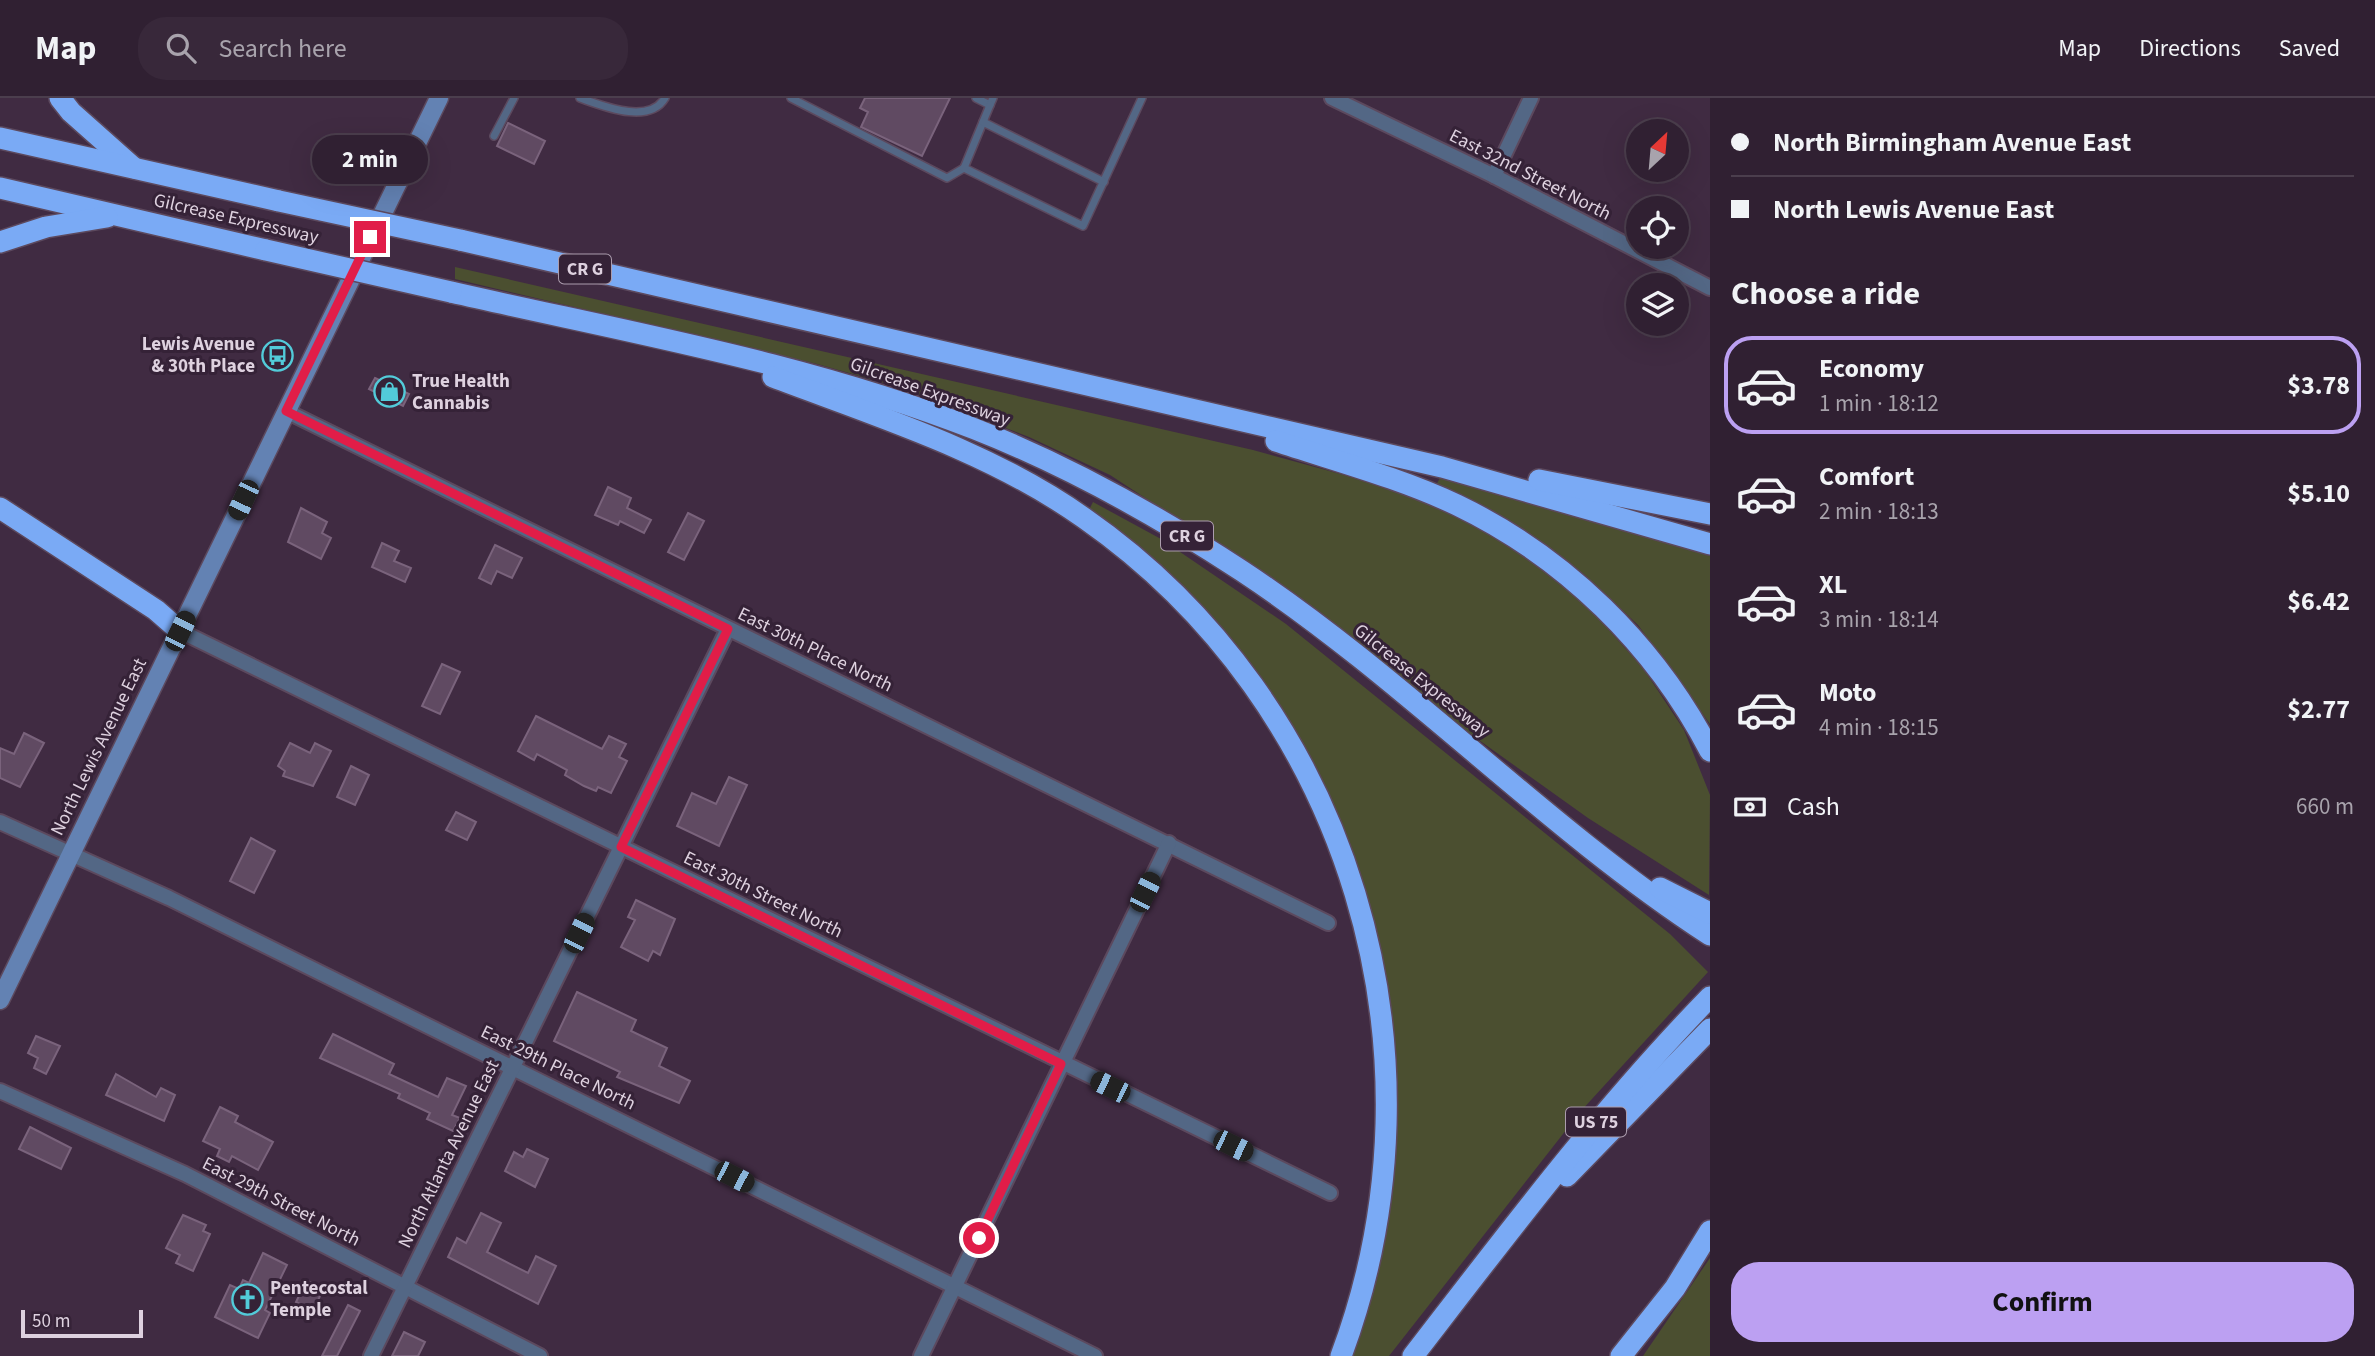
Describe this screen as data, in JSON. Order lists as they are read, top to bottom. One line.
{"streets":{"highway":["Gilcrease Expressway","CR G","US 75"],"main road":["North Lewis Avenue East"],"street":["East 32nd Street North","East 30th Place North","East 30th Street North","East 29th Place North","North Atlanta Avenue East","East 29th Street North"]},"crossings":[["East 30th Place North","North Lewis Avenue East"],["East 30th Place North","North Atlanta Avenue East"],["North Lewis Avenue East","East 30th Street North"],["North Lewis Avenue East","East 29th Place North"],["East 30th Street North","North Atlanta Avenue East"],["East 29th Place North","North Atlanta Avenue East"],["North Atlanta Avenue East","East 29th Street North"]],"places":{"bus stop":["Lewis Avenue & 30th Place"],"shop":["True Health Cannabis"],"church":["Pentecostal Temple"]},"scale_bar":"50 m","north":"top right","page":{"header":"Map","search":"Search here","nav":["Map","Directions","Saved"],"banner":["North Birmingham Avenue East","North Lewis Avenue East"],"bubble":"2 min","heading":"Choose a ride","list":[{"name":"Economy","note":"1 min · 18:12","value":"$3.78"},{"name":"Comfort","note":"2 min · 18:13","value":"$5.10"},{"name":"XL","note":"3 min · 18:14","value":"$6.42"},{"name":"Moto","note":"4 min · 18:15","value":"$2.77"}],"pay":["Cash","660 m"],"buttons":"Confirm","scale":"50 m"}}
